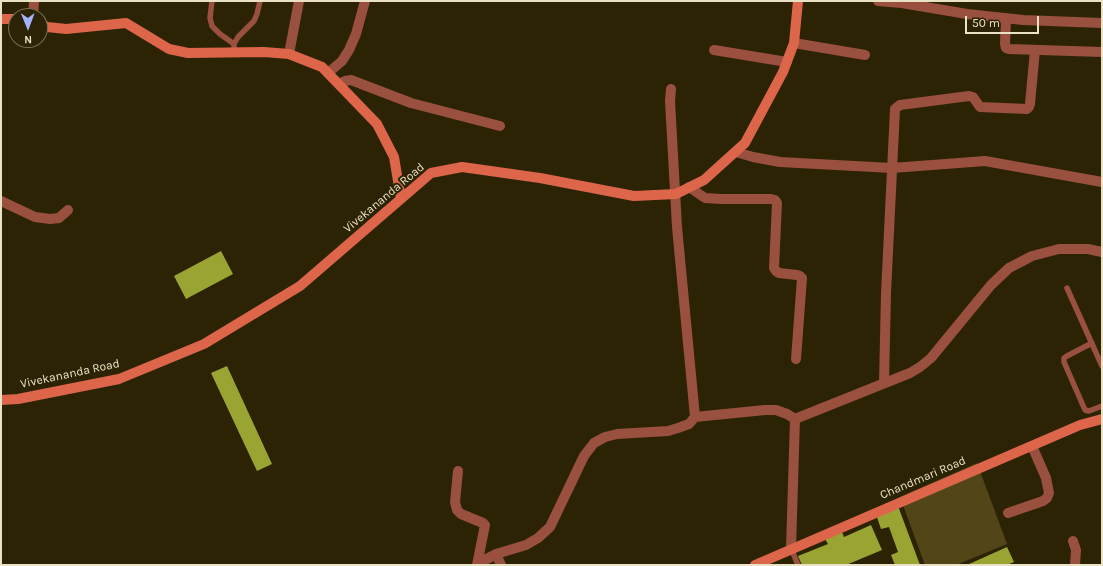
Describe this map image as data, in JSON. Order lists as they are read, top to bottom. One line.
{"streets":{"main road":["Vivekananda Road","Chandmari Road"]},"scale_bar":"50 m","north":"bottom"}
